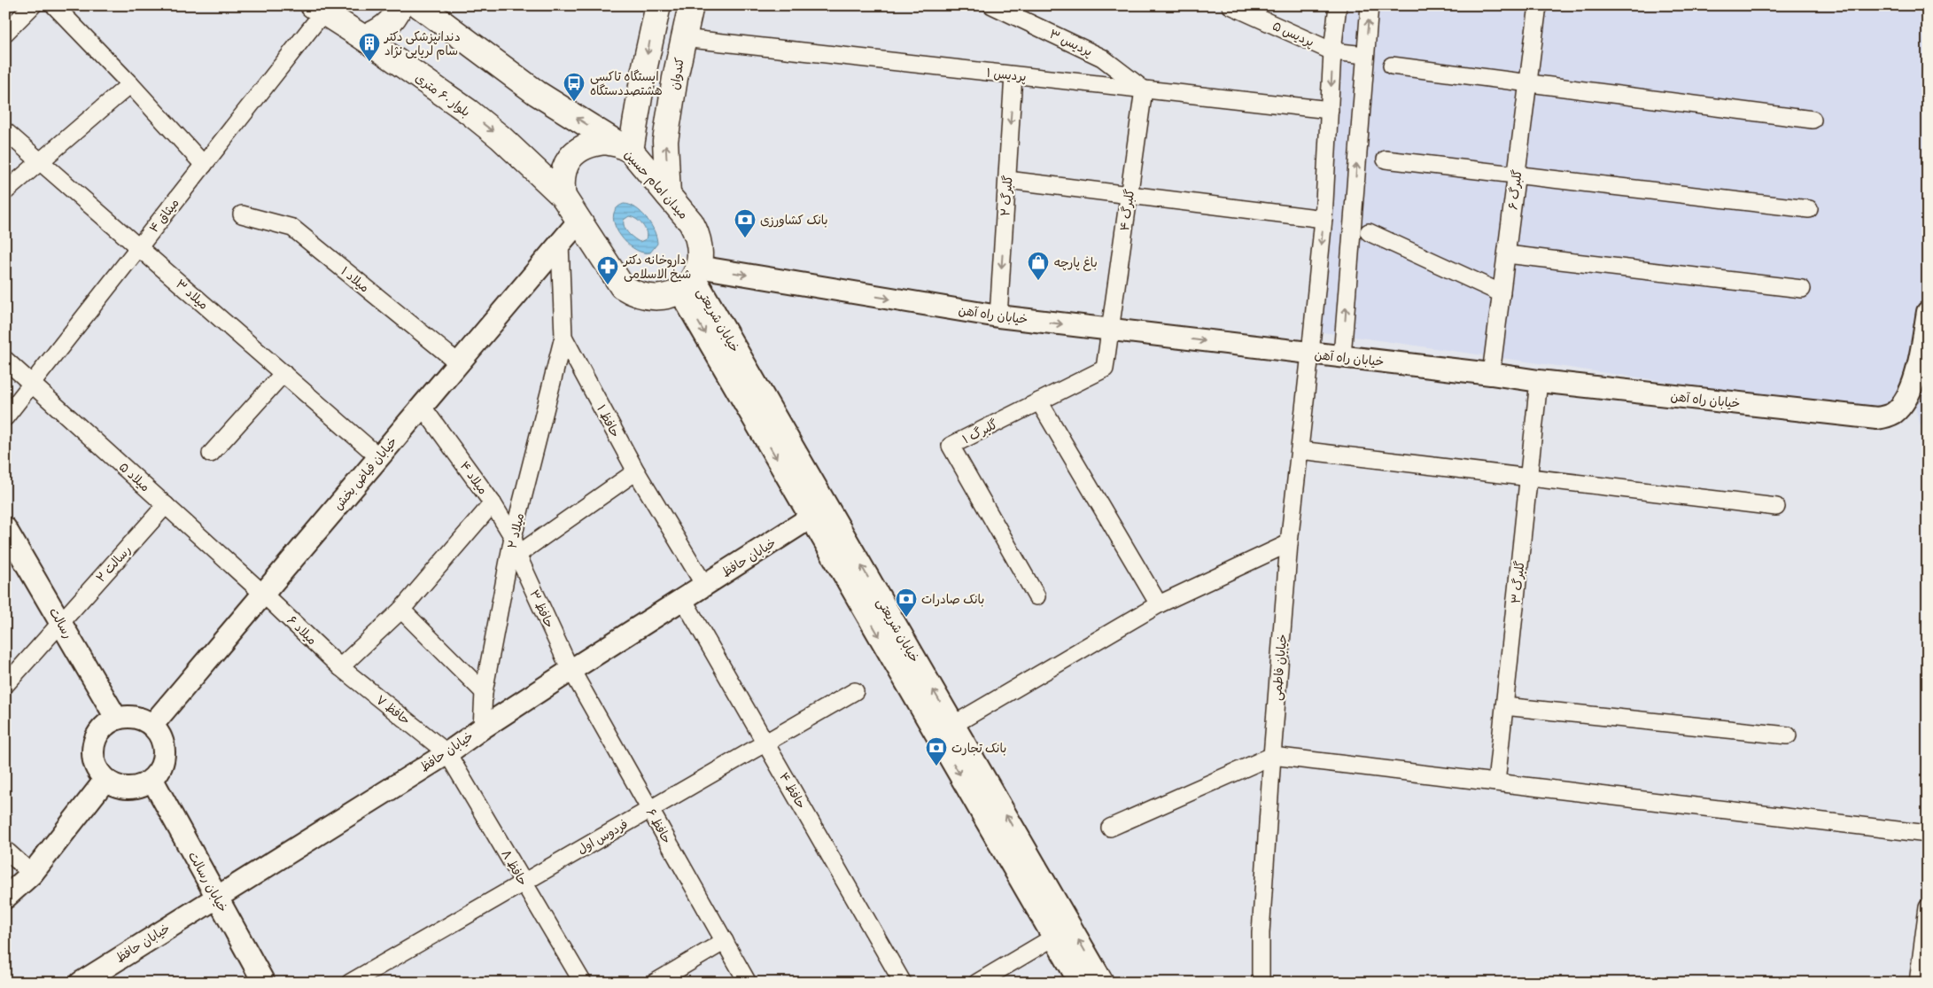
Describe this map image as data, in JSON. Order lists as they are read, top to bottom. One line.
{"streets":{"main road":["کندوان","بلوار ۶۰ متری","میدان امام حسین"],"street":["پردیس ۵","پردیس ۳","پردیس ۱","گلبرگ ۶","گلبرگ ۲","گلبرگ ۴","میثاق ۴","میلاد ۱","میلاد ۳","خیابان راه آهن","خیابان شریعتی","حافظ ۱","گلبرگ ۱","خیابان فیاض بخش","میلاد ۵","میلاد ۴","میلاد ۲","خیابان حافظ","رسالت ۲","گلبرگ ۳","حافظ ۳","رسالت","میلاد ۶","خیابان فاطمی","حافظ ۷","حافظ ۴","حافظ ۶","فردوس اول","حافظ ۸","خیابان رسالت"]},"crossings":[["پردیس ۵","خیابان فاطمی"],["پردیس ۳","پردیس ۱"],["پردیس ۳","گلبرگ ۴"],["کندوان","پردیس ۱"],["کندوان","میدان امام حسین"],["پردیس ۱","گلبرگ ۲"],["پردیس ۱","گلبرگ ۴"],["پردیس ۱","خیابان فاطمی"],["بلوار ۶۰ متری","میدان امام حسین"],["بلوار ۶۰ متری","میثاق ۴"],["میدان امام حسین","خیابان راه آهن"],["میدان امام حسین","خیابان شریعتی"],["میدان امام حسین","خیابان فیاض بخش"],["گلبرگ ۶","خیابان راه آهن"],["گلبرگ ۲","خیابان راه آهن"],["گلبرگ ۴","خیابان راه آهن"],["گلبرگ ۴","گلبرگ ۱"],["میثاق ۴","میلاد ۳"],["میثاق ۴","میلاد ۵"],["میلاد ۱","خیابان فیاض بخش"],["میلاد ۳","خیابان فیاض بخش"],["خیابان راه آهن","خیابان شریعتی"],["خیابان راه آهن","گلبرگ ۱"],["خیابان راه آهن","گلبرگ ۳"],["خیابان راه آهن","خیابان فاطمی"],["خیابان شریعتی","خیابان حافظ"],["حافظ ۱","خیابان فیاض بخش"],["حافظ ۱","میلاد ۲"],["حافظ ۱","خیابان حافظ"],["خیابان فیاض بخش","میلاد ۵"],["خیابان فیاض بخش","میلاد ۴"],["خیابان فیاض بخش","رسالت"],["خیابان فیاض بخش","میلاد ۶"],["خیابان فیاض بخش","خیابان رسالت"],["میلاد ۵","رسالت ۲"],["میلاد ۵","میلاد ۶"],["میلاد ۴","میلاد ۲"],["میلاد ۴","حافظ ۳"],["میلاد ۲","خیابان حافظ"],["خیابان حافظ","حافظ ۳"],["خیابان حافظ","حافظ ۷"],["خیابان حافظ","حافظ ۴"],["خیابان حافظ","حافظ ۶"],["خیابان حافظ","حافظ ۸"],["خیابان حافظ","خیابان رسالت"],["رسالت ۲","رسالت"],["حافظ ۳","حافظ ۶"],["رسالت","خیابان رسالت"],["میلاد ۶","حافظ ۷"],["حافظ ۷","حافظ ۸"],["حافظ ۴","فردوس اول"],["حافظ ۶","فردوس اول"],["فردوس اول","حافظ ۸"]],"one_way":["گلبرگ ۲"],"places":{"building":["دندانپزشکی دکتر سام لریایی نژاد"],"bus stop":["ایستگاه تاکسی هشتصددستگاه"],"bank":["بانک کشاورزی","بانک صادرات","بانک تجارت"],"shop":["باغ پارچه"],"pharmacy":["داروخانه دکتر شیخ الاسلامی"]}}
